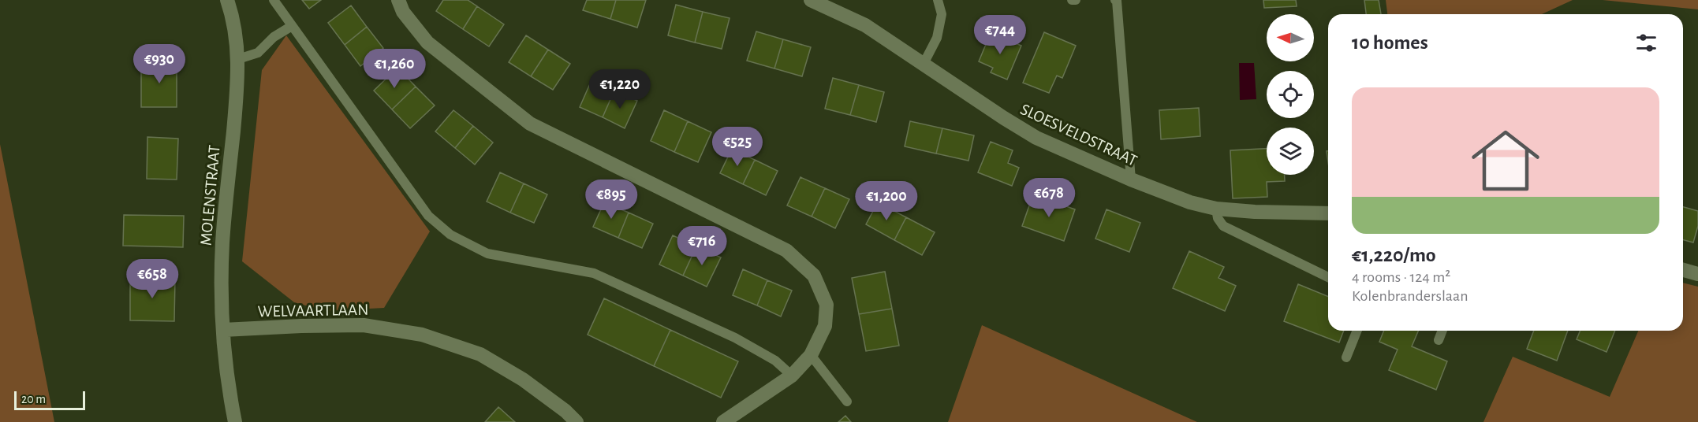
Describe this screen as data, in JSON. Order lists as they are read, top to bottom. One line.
{"streets":{"street":["SLOESVELDSTRAAT","MOLENSTRAAT","WELVAARTLAAN"]},"crossings":[["MOLENSTRAAT","WELVAARTLAAN"]],"scale_bar":"20 m","north":"left","page":{"heading":"10 homes","price":["€744","€930","€1,260","€1,220","€525","€678","€895","€1,200","€716","€658"],"list":[{"name":"€1,220/mo","note":"4 rooms · 124 m² · Kolenbranderslaan"}],"scale":"20 m"}}
